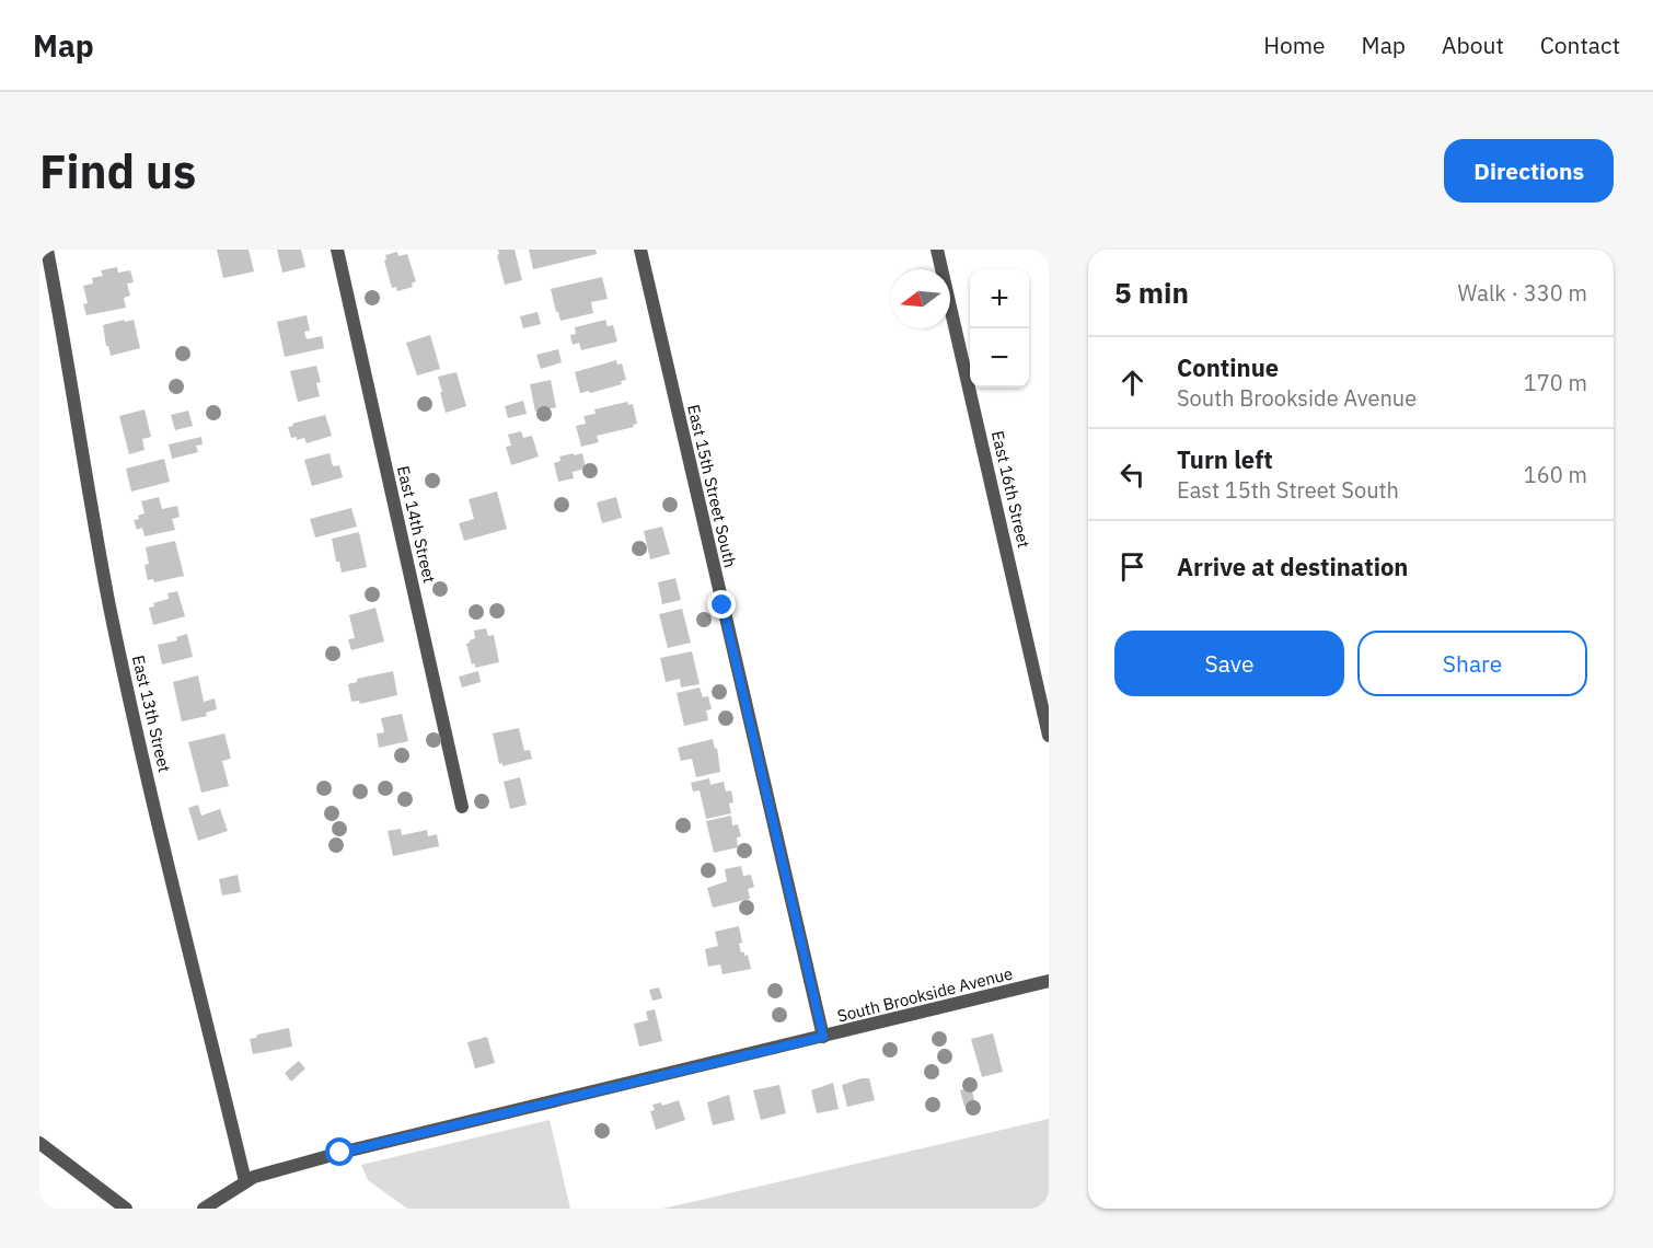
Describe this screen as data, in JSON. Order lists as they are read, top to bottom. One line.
{"streets":{"street":["East 15th Street South","East 16th Street","East 14th Street","East 13th Street","South Brookside Avenue"]},"crossings":[["East 15th Street South","South Brookside Avenue"],["East 13th Street","South Brookside Avenue"]],"north":"left","page":{"header":"Map","nav":["Home","Map","About","Contact"],"buttons":["Directions",["Save","Share"]],"title":"Find us","heading":["5 min","Walk · 330 m"],"map_buttons":["+","−"],"list":[["Continue","South Brookside Avenue","170 m"],["Turn left","East 15th Street South","160 m"],"Arrive at destination"]}}
